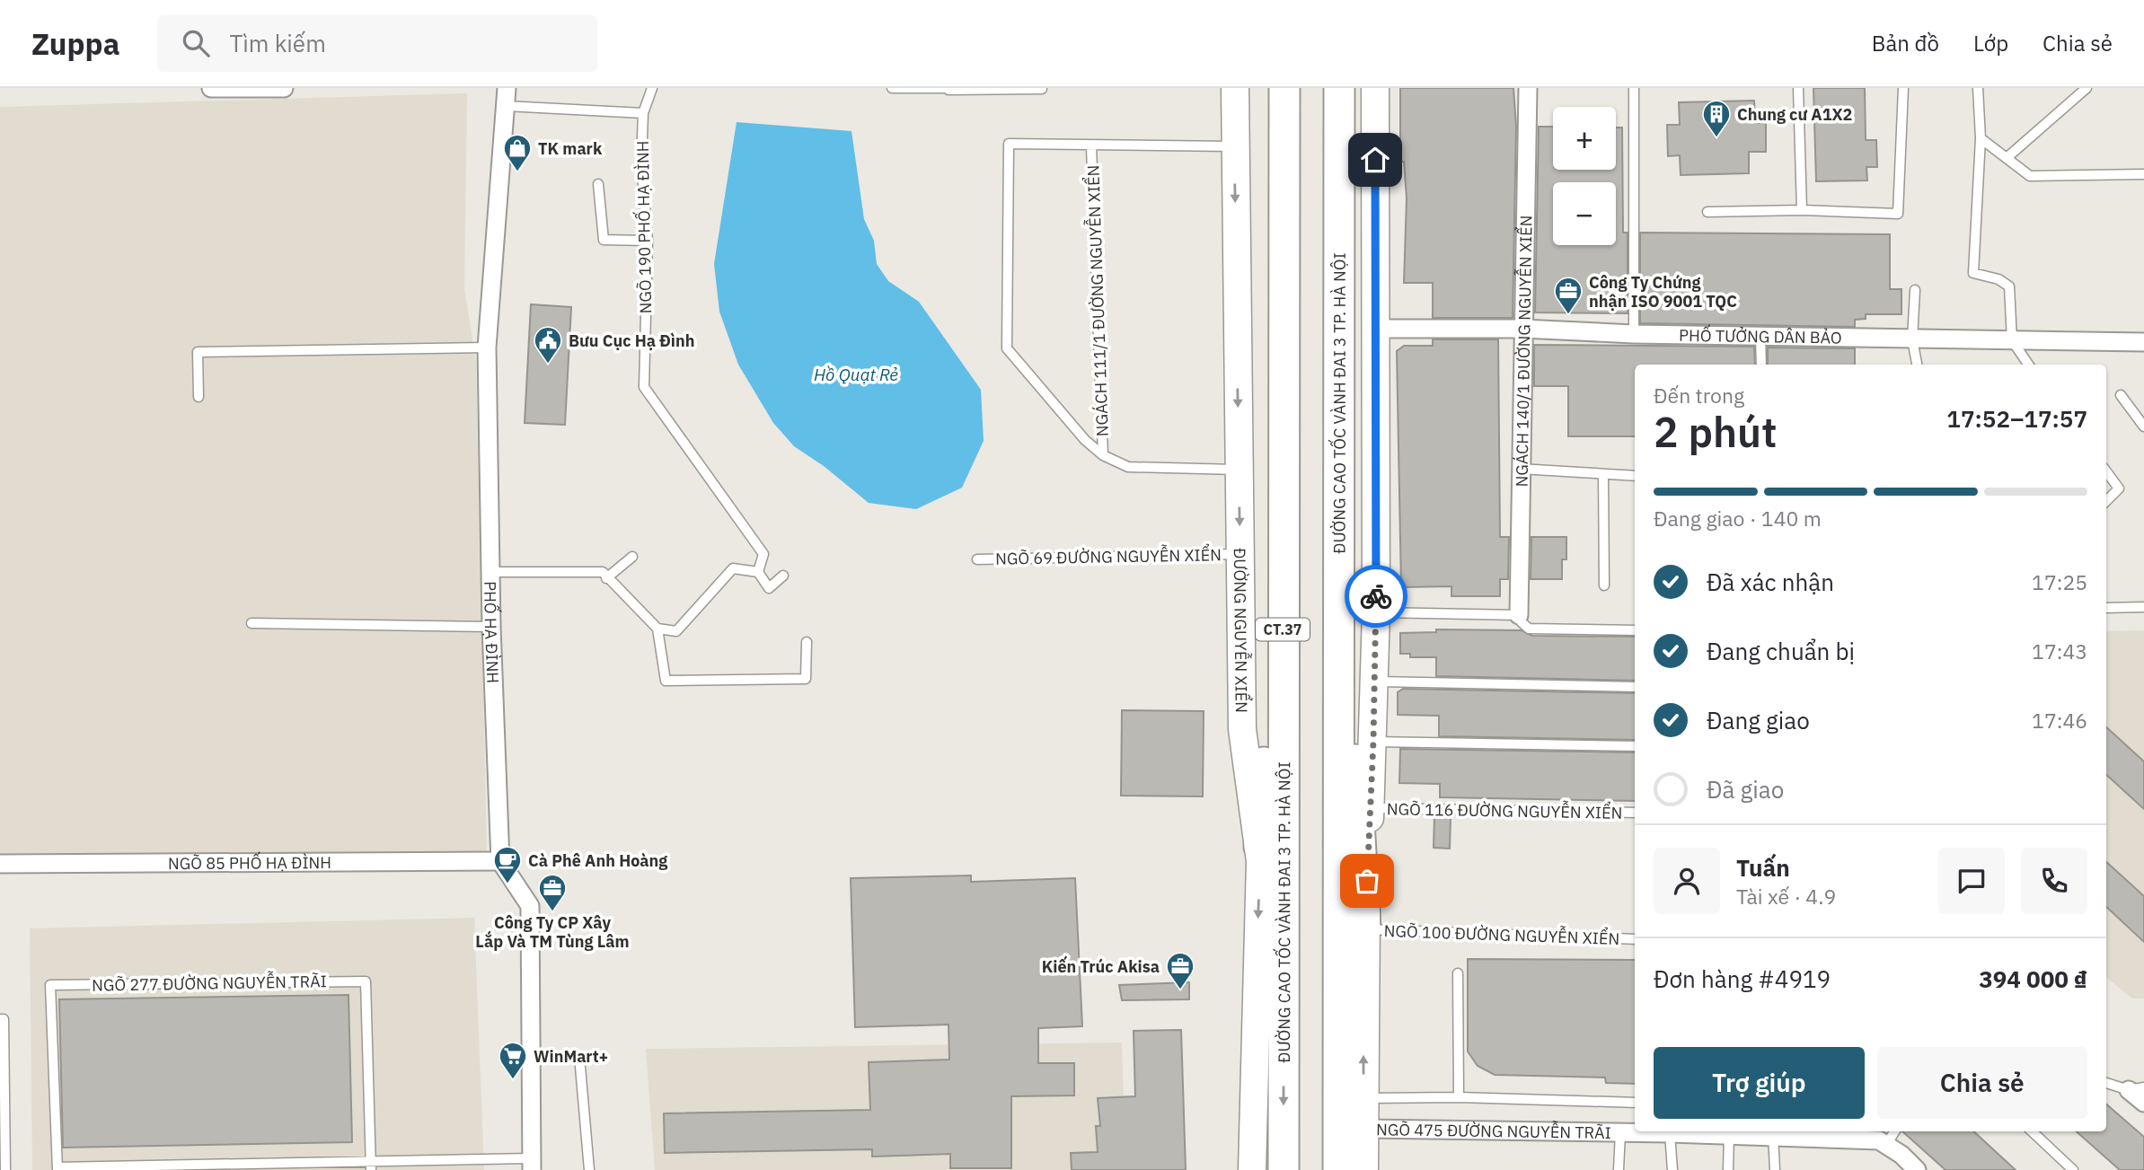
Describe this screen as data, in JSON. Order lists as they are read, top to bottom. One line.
{"streets":{"highway":["ĐƯỜNG CAO TỐC VÀNH ĐAI 3 TP. HÀ NỘI","CT.37"],"main road":["ĐƯỜNG NGUYỄN XIỂN"],"street":["PHỐ TƯỞNG DÂN BẢO","NGÁCH 140/1 ĐƯỜNG NGUYỄN XIỂN","PHỐ HẠ ĐÌNH","NGÕ 85 PHỐ HẠ ĐÌNH","NGÕ 475 ĐƯỜNG NGUYỄN TRÃI"],"lane":["NGÕ 190 PHỐ HẠ ĐÌNH","NGÁCH 111/1 ĐƯỜNG NGUYỄN XIỂN","NGÕ 69 ĐƯỜNG NGUYỄN XIỂN","NGÕ 116 ĐƯỜNG NGUYỄN XIỂN","NGÕ 100 ĐƯỜNG NGUYỄN XIỂN","NGÕ 277 ĐƯỜNG NGUYỄN TRÃI"]},"crossings":[["PHỐ TƯỞNG DÂN BẢO","NGÁCH 140/1 ĐƯỜNG NGUYỄN XIỂN"],["NGÕ 69 ĐƯỜNG NGUYỄN XIỂN","ĐƯỜNG NGUYỄN XIỂN"],["PHỐ HẠ ĐÌNH","NGÕ 85 PHỐ HẠ ĐÌNH"]],"water":["Hồ Quạt Rẻ"],"places":{"building":["Chung cư A1X2"],"shop":["TK mark"],"office":["Công Ty Chứng nhận ISO 9001 TQC","Công Ty CP Xây Lắp Và TM Tùng Lâm","Kiến Trúc Akisa"],"public building":["Bưu Cục Hạ Đình"],"cafe":["Cà Phê Anh Hoàng"],"supermarket":["WinMart+"]},"page":{"header":"Zuppa","search":"Tìm kiếm","nav":["Bản đồ","Lớp","Chia sẻ"],"map_buttons":["+","−"],"heading":["2 phút","Đến trong","17:52–17:57"],"panel":["Tuấn","Tài xế · 4.9","Đơn hàng #4919","394 000 ₫"],"bar":"Đang giao · 140 m","list":[["Đã xác nhận","17:25"],["Đang chuẩn bị","17:43"],["Đang giao","17:46"],"Đã giao"],"buttons":["Trợ giúp","Chia sẻ"]}}
